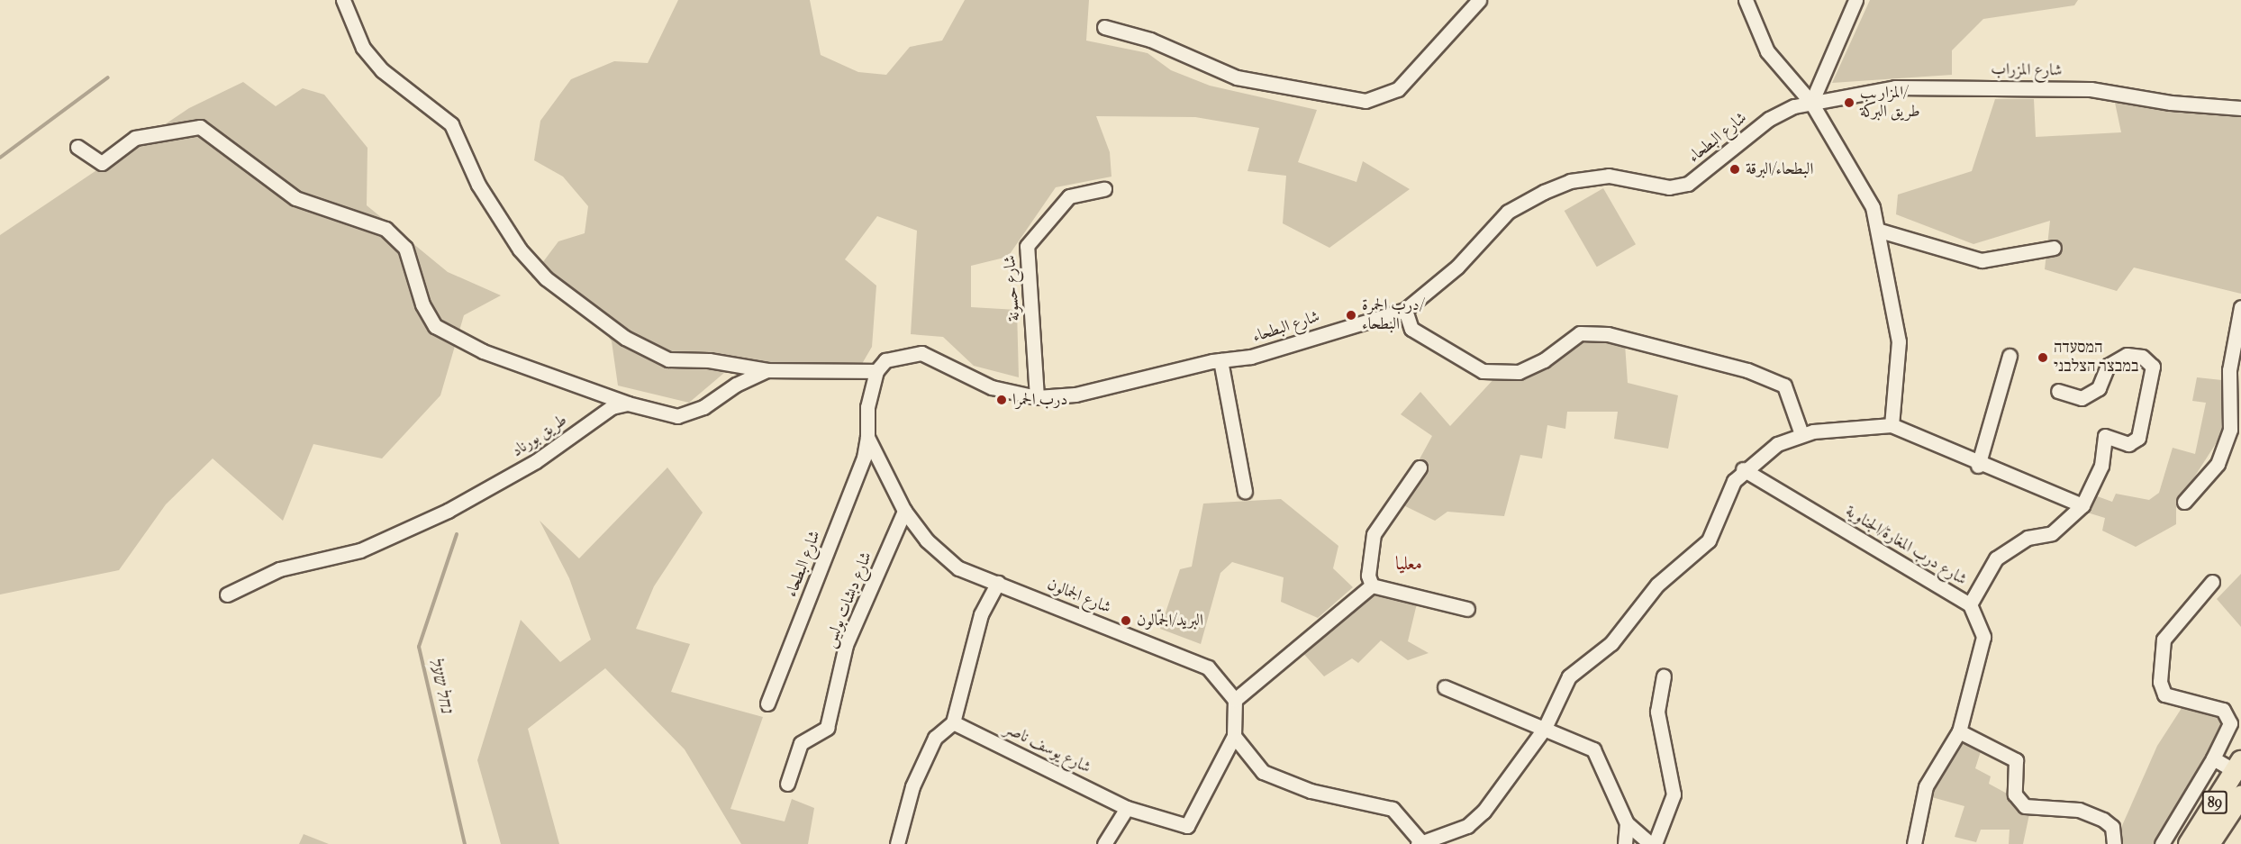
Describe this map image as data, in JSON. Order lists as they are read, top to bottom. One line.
{"streets":{"highway":["89"],"street":["شارع المزراب","شارع البطحاء","شارع حسونة","طريق بورناد","شارع درب المغارة/الجناوية","شارع الجمالون","شارع دبشات بولس","شارع يوسف ناصر"]},"crossings":[["شارع المزراب","شارع البطحاء"],["شارع البطحاء","شارع حسونة"],["شارع البطحاء","شارع الجمالون"],["شارع الجمالون","شارع دبشات بولس"]],"districts":["معليا"],"water":["נחל שעל"],"places":["المزاريب/ طريق البركة","البطحاء/البرقة","درب الحمرة/ البطحاء","המסעדה במבצר הצלבני","درب الحمرا","البريد/الجمّالون"]}
